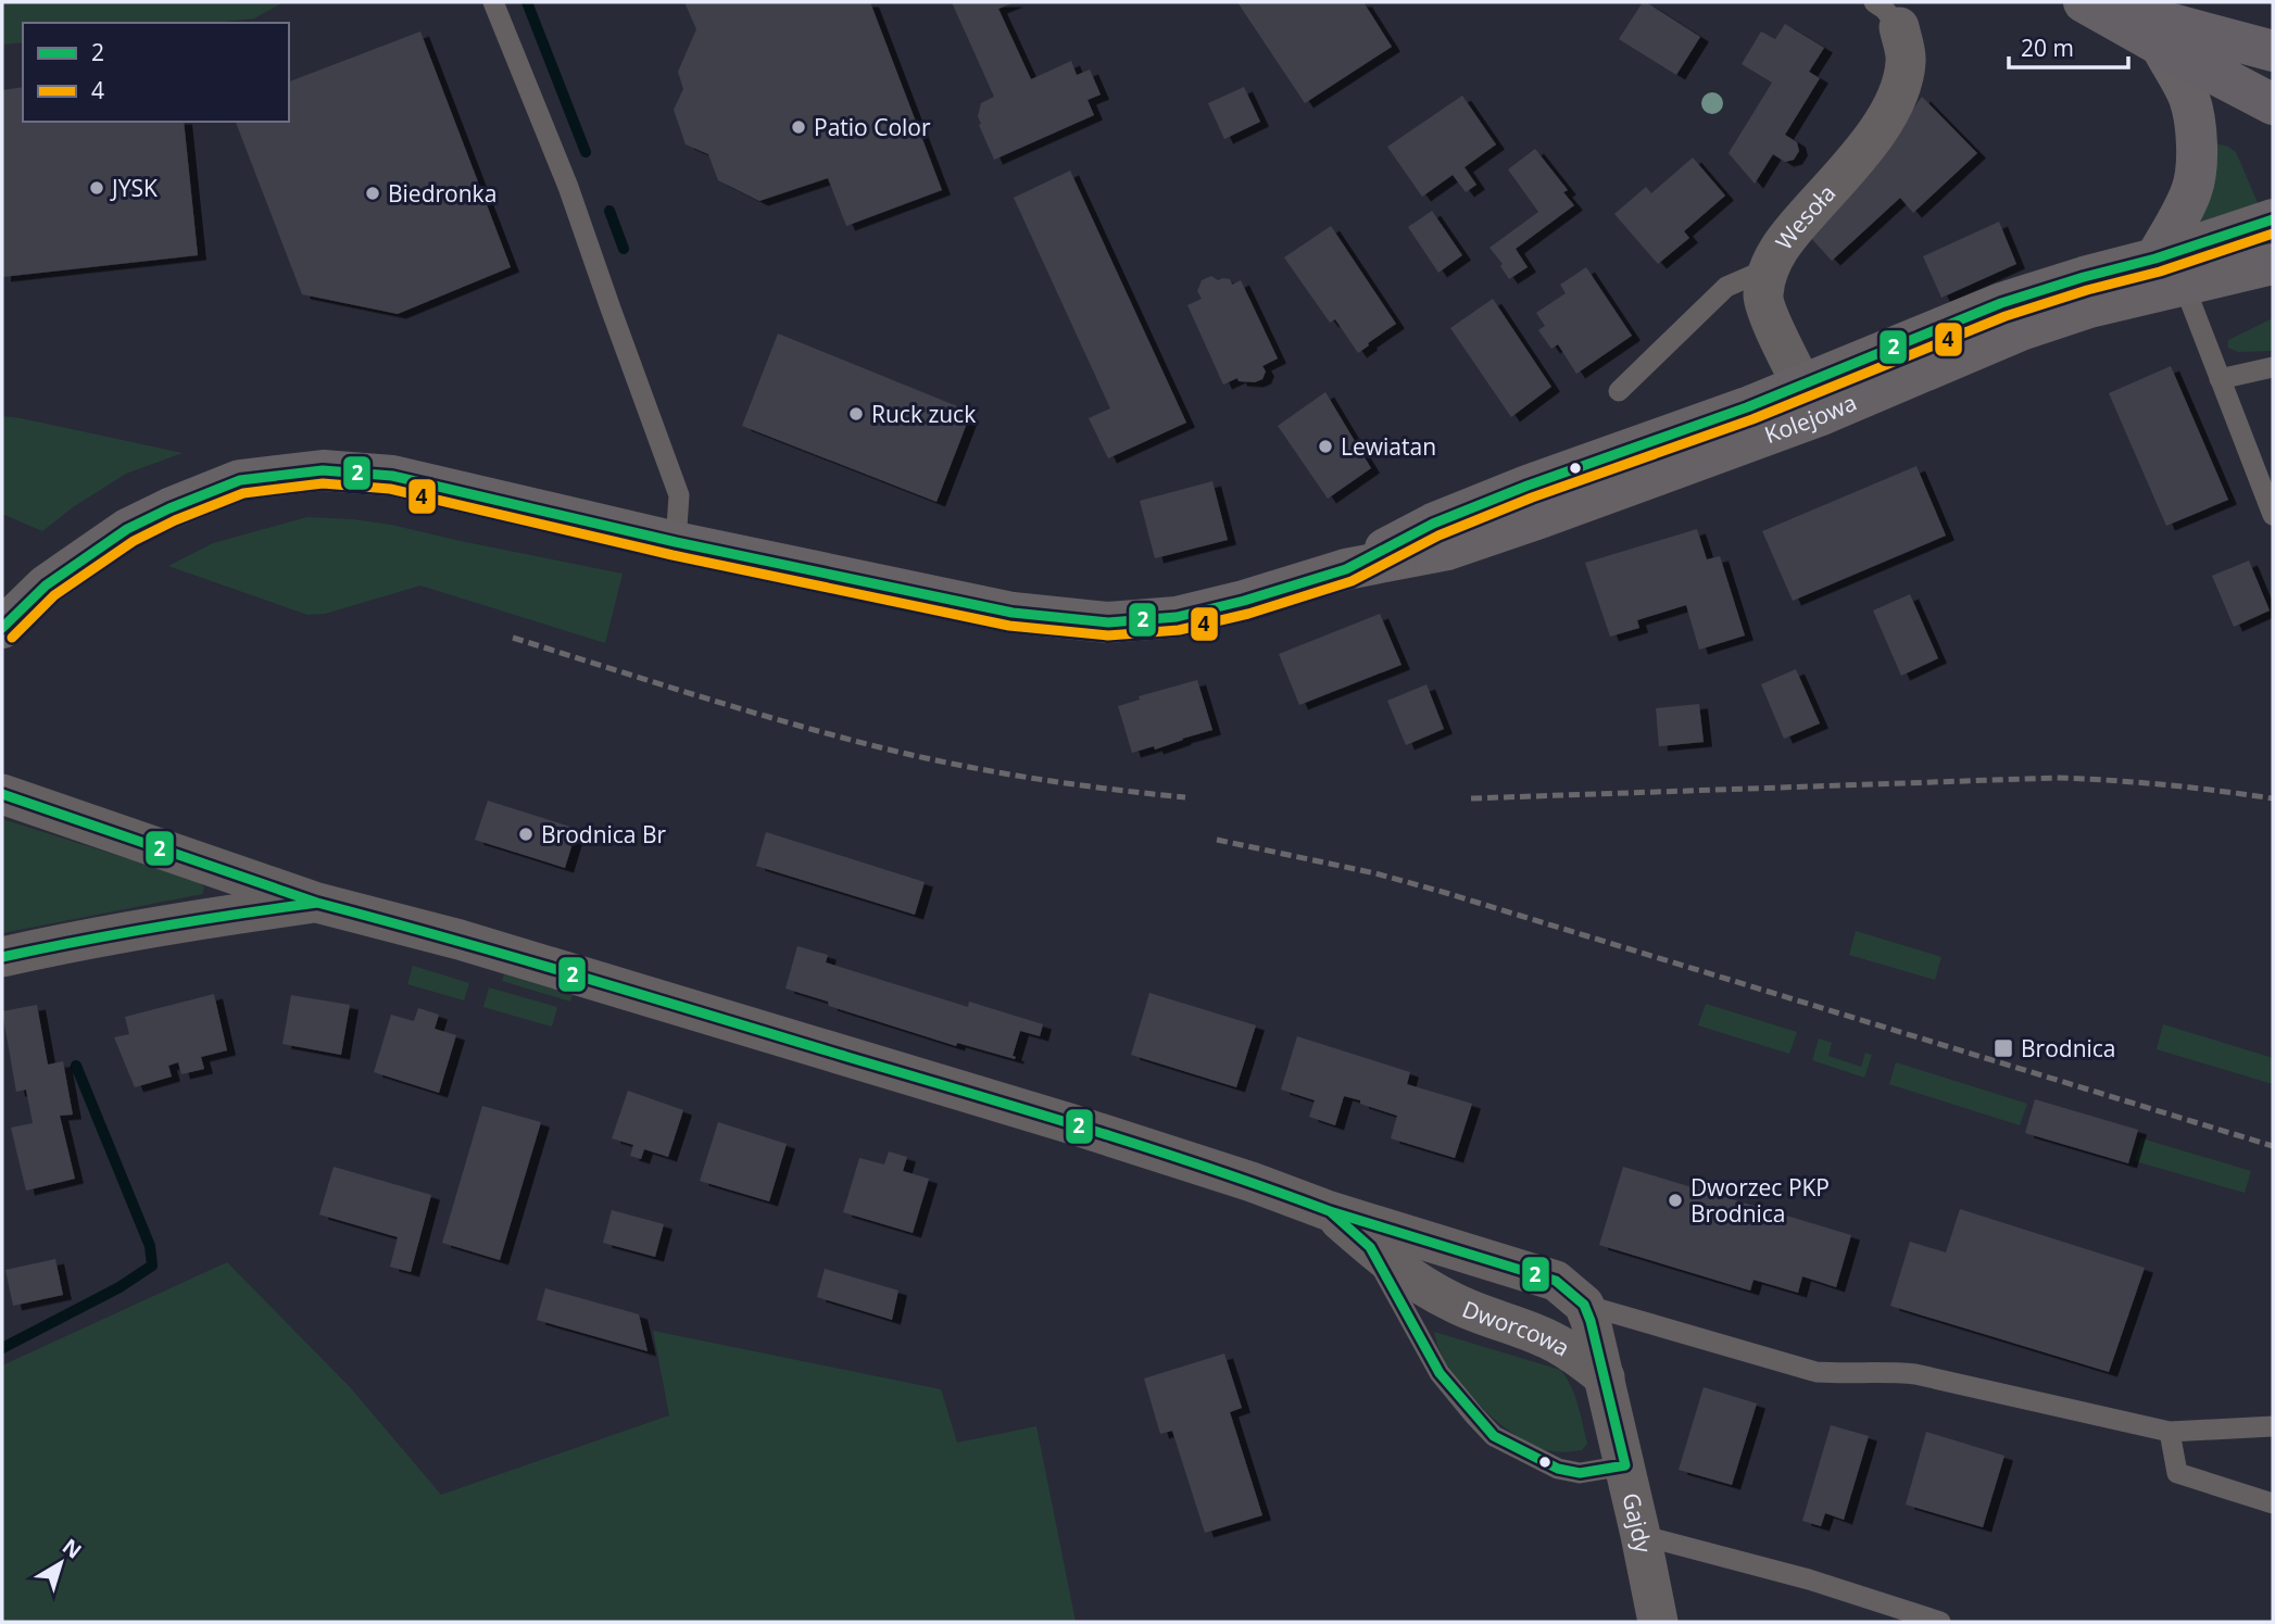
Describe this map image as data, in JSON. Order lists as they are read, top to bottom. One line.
{"streets":{"street":["Wesoła","Kolejowa","Dworcowa","Gajdy"]},"crossings":[["Wesoła","Kolejowa"],["Dworcowa","Gajdy"]],"places":{"other":["Patio Color","JYSK","Biedronka","Ruck zuck","Lewiatan","Brodnica Br","Dworzec PKP Brodnica"],"transit":["Brodnica"]},"lines":["transit line 2","transit line 4"],"legend":["2","4"],"scale_bar":"20 m","north":"top right"}
